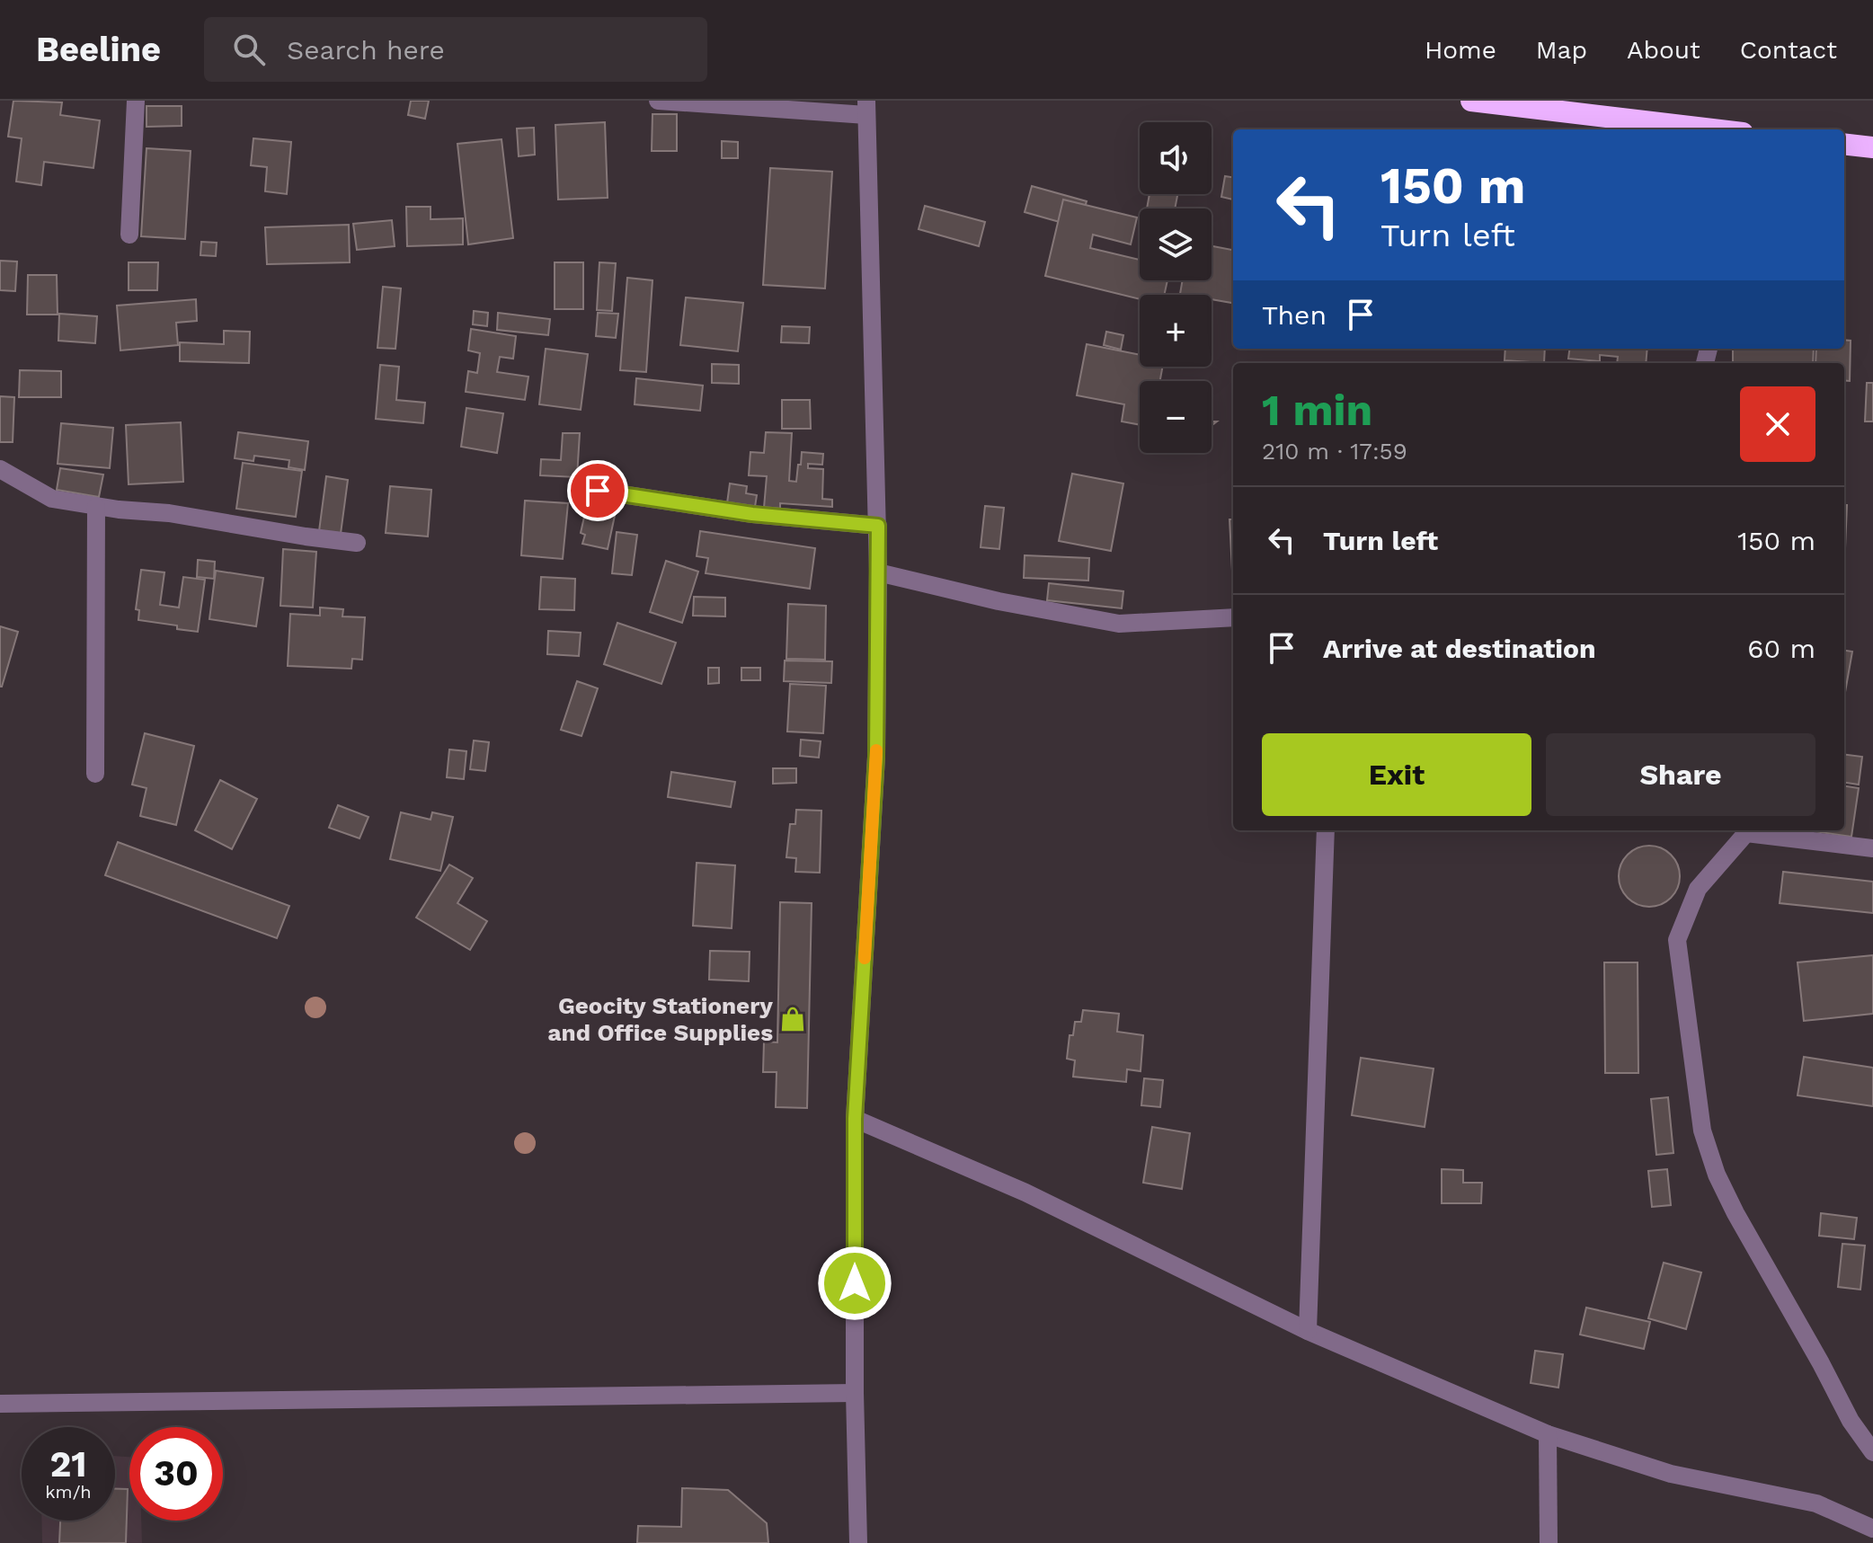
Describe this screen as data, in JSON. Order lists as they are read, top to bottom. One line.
{"places":{"shop":["Geocity Stationery and Office Supplies"]},"page":{"header":"Beeline","search":"Search here","nav":["Home","Map","About","Contact"],"map_buttons":["+","−"],"turn":["150 m","Turn left"],"then":"Then","heading":["1 min","210 m · 17:59"],"list":[{"name":"Turn left","value":"150 m"},{"name":"Arrive at destination","value":"60 m"}],"buttons":["Exit","Share"],"speed":"21 km/h","limit":"30"}}
